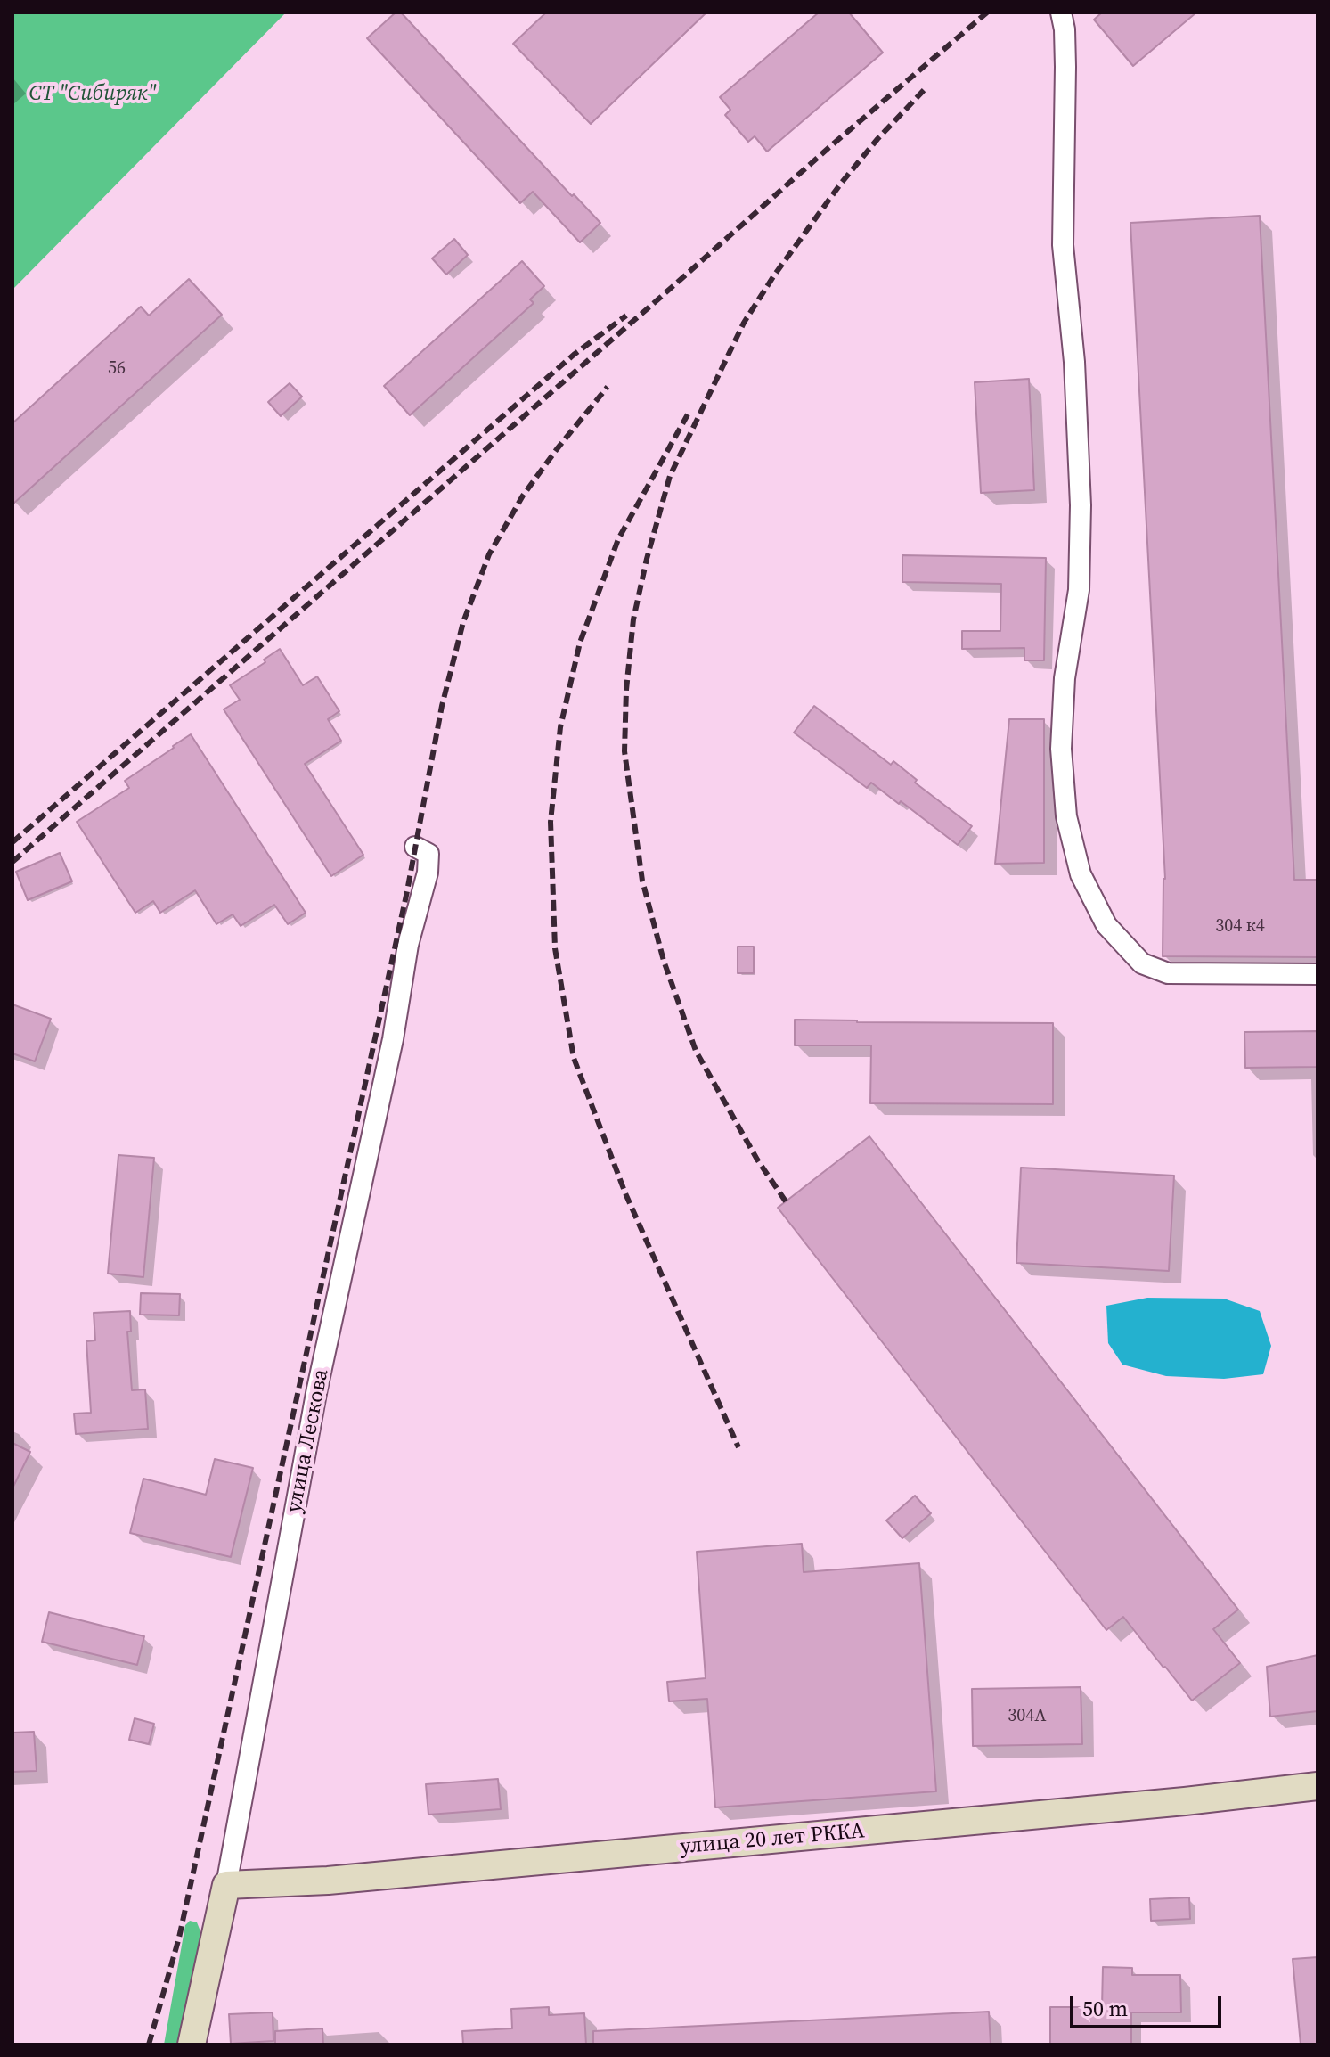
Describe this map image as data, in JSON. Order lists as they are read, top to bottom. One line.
{"streets":{"main road":["улица Лескова","улица 20 лет РККА"]},"crossings":[["улица Лескова","улица 20 лет РККА"]],"parks":["СТ \"Сибиряк\""],"house_numbers":["56","304 к4","304А"],"scale_bar":"50 m"}
